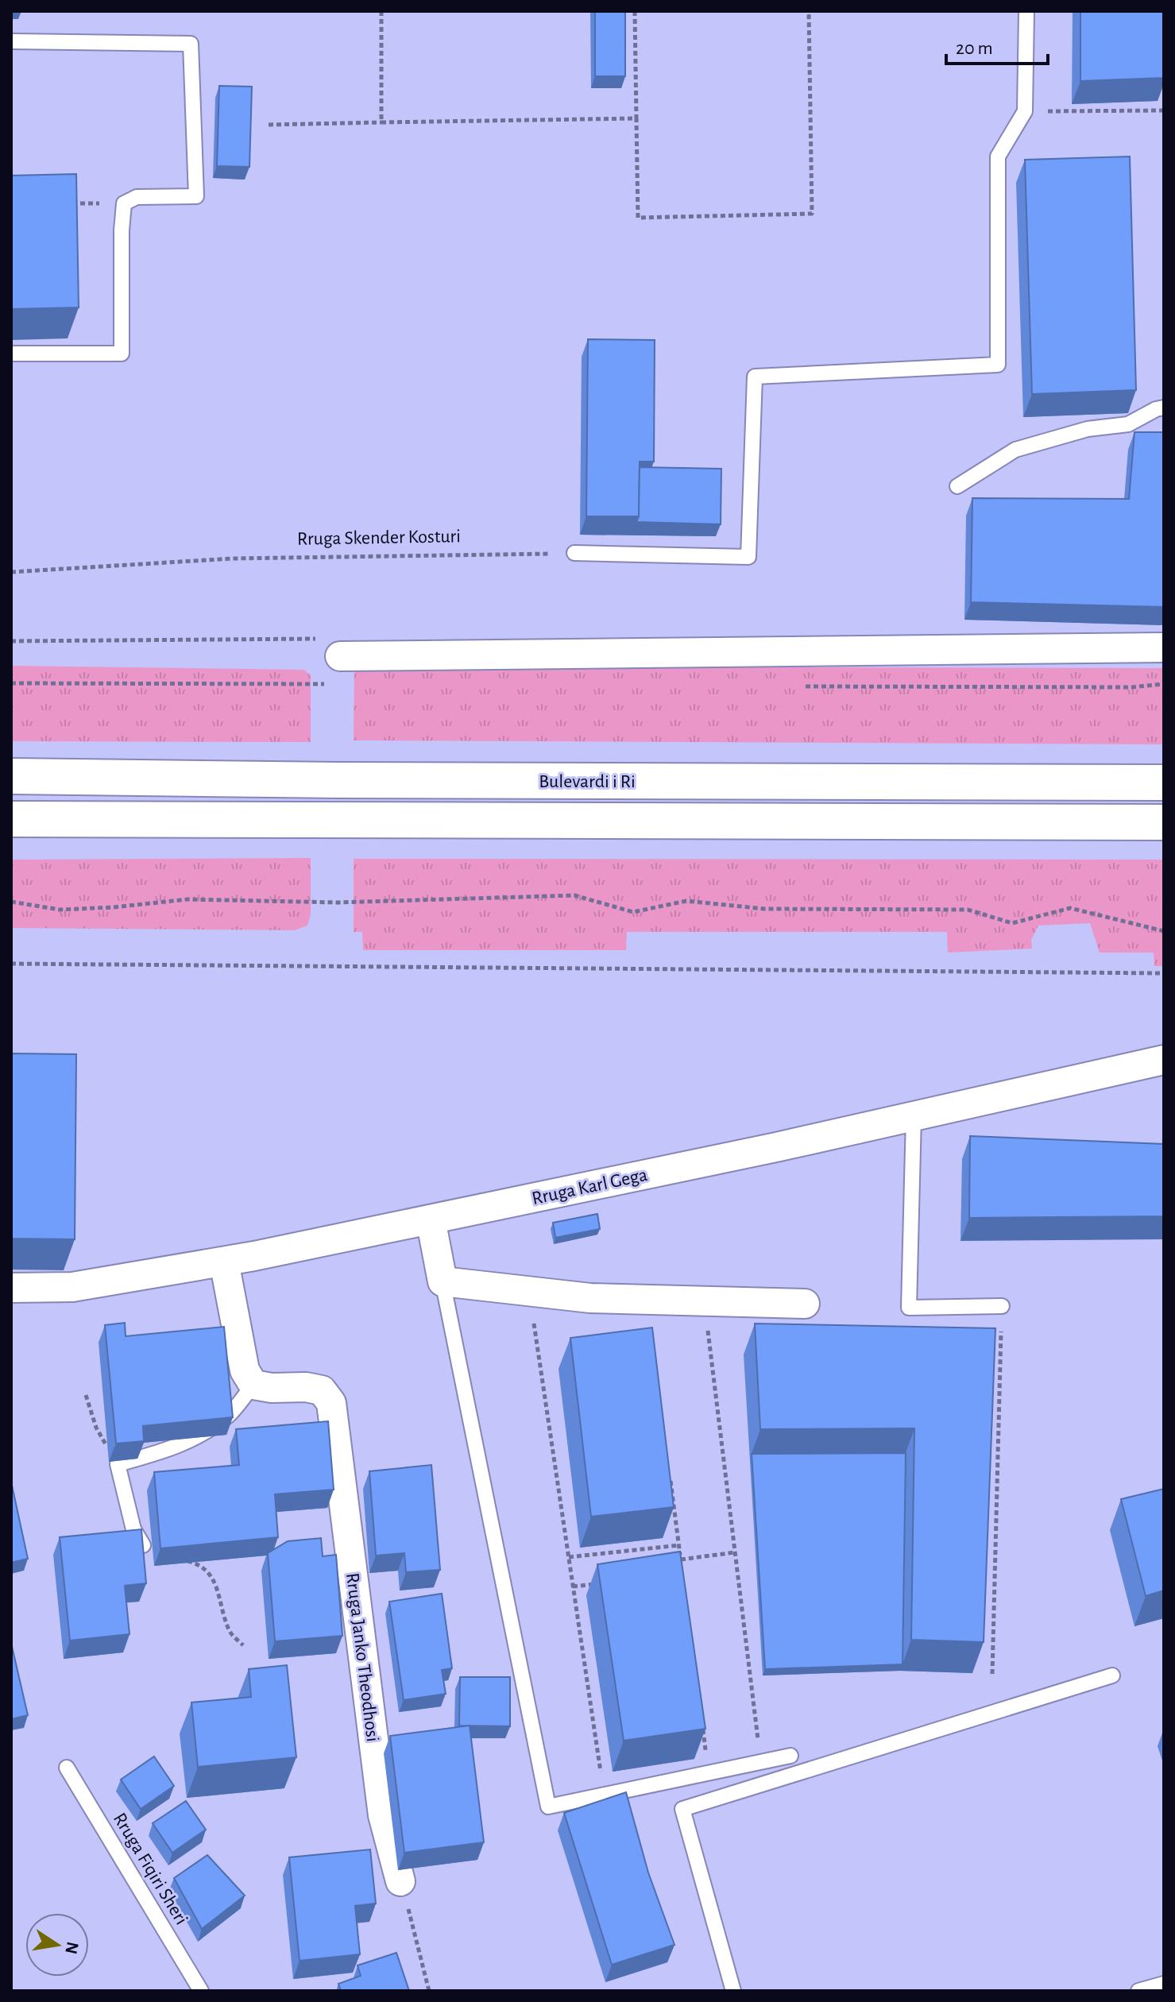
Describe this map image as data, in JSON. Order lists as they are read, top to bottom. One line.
{"streets":{"main road":["Bulevardi i Ri"],"street":["Rruga Karl Gega","Rruga Janko Theodhosi"],"lane":["Rruga Fiqiri Sheri"],"path":["Rruga Skender Kosturi"]},"scale_bar":"20 m","north":"right"}
